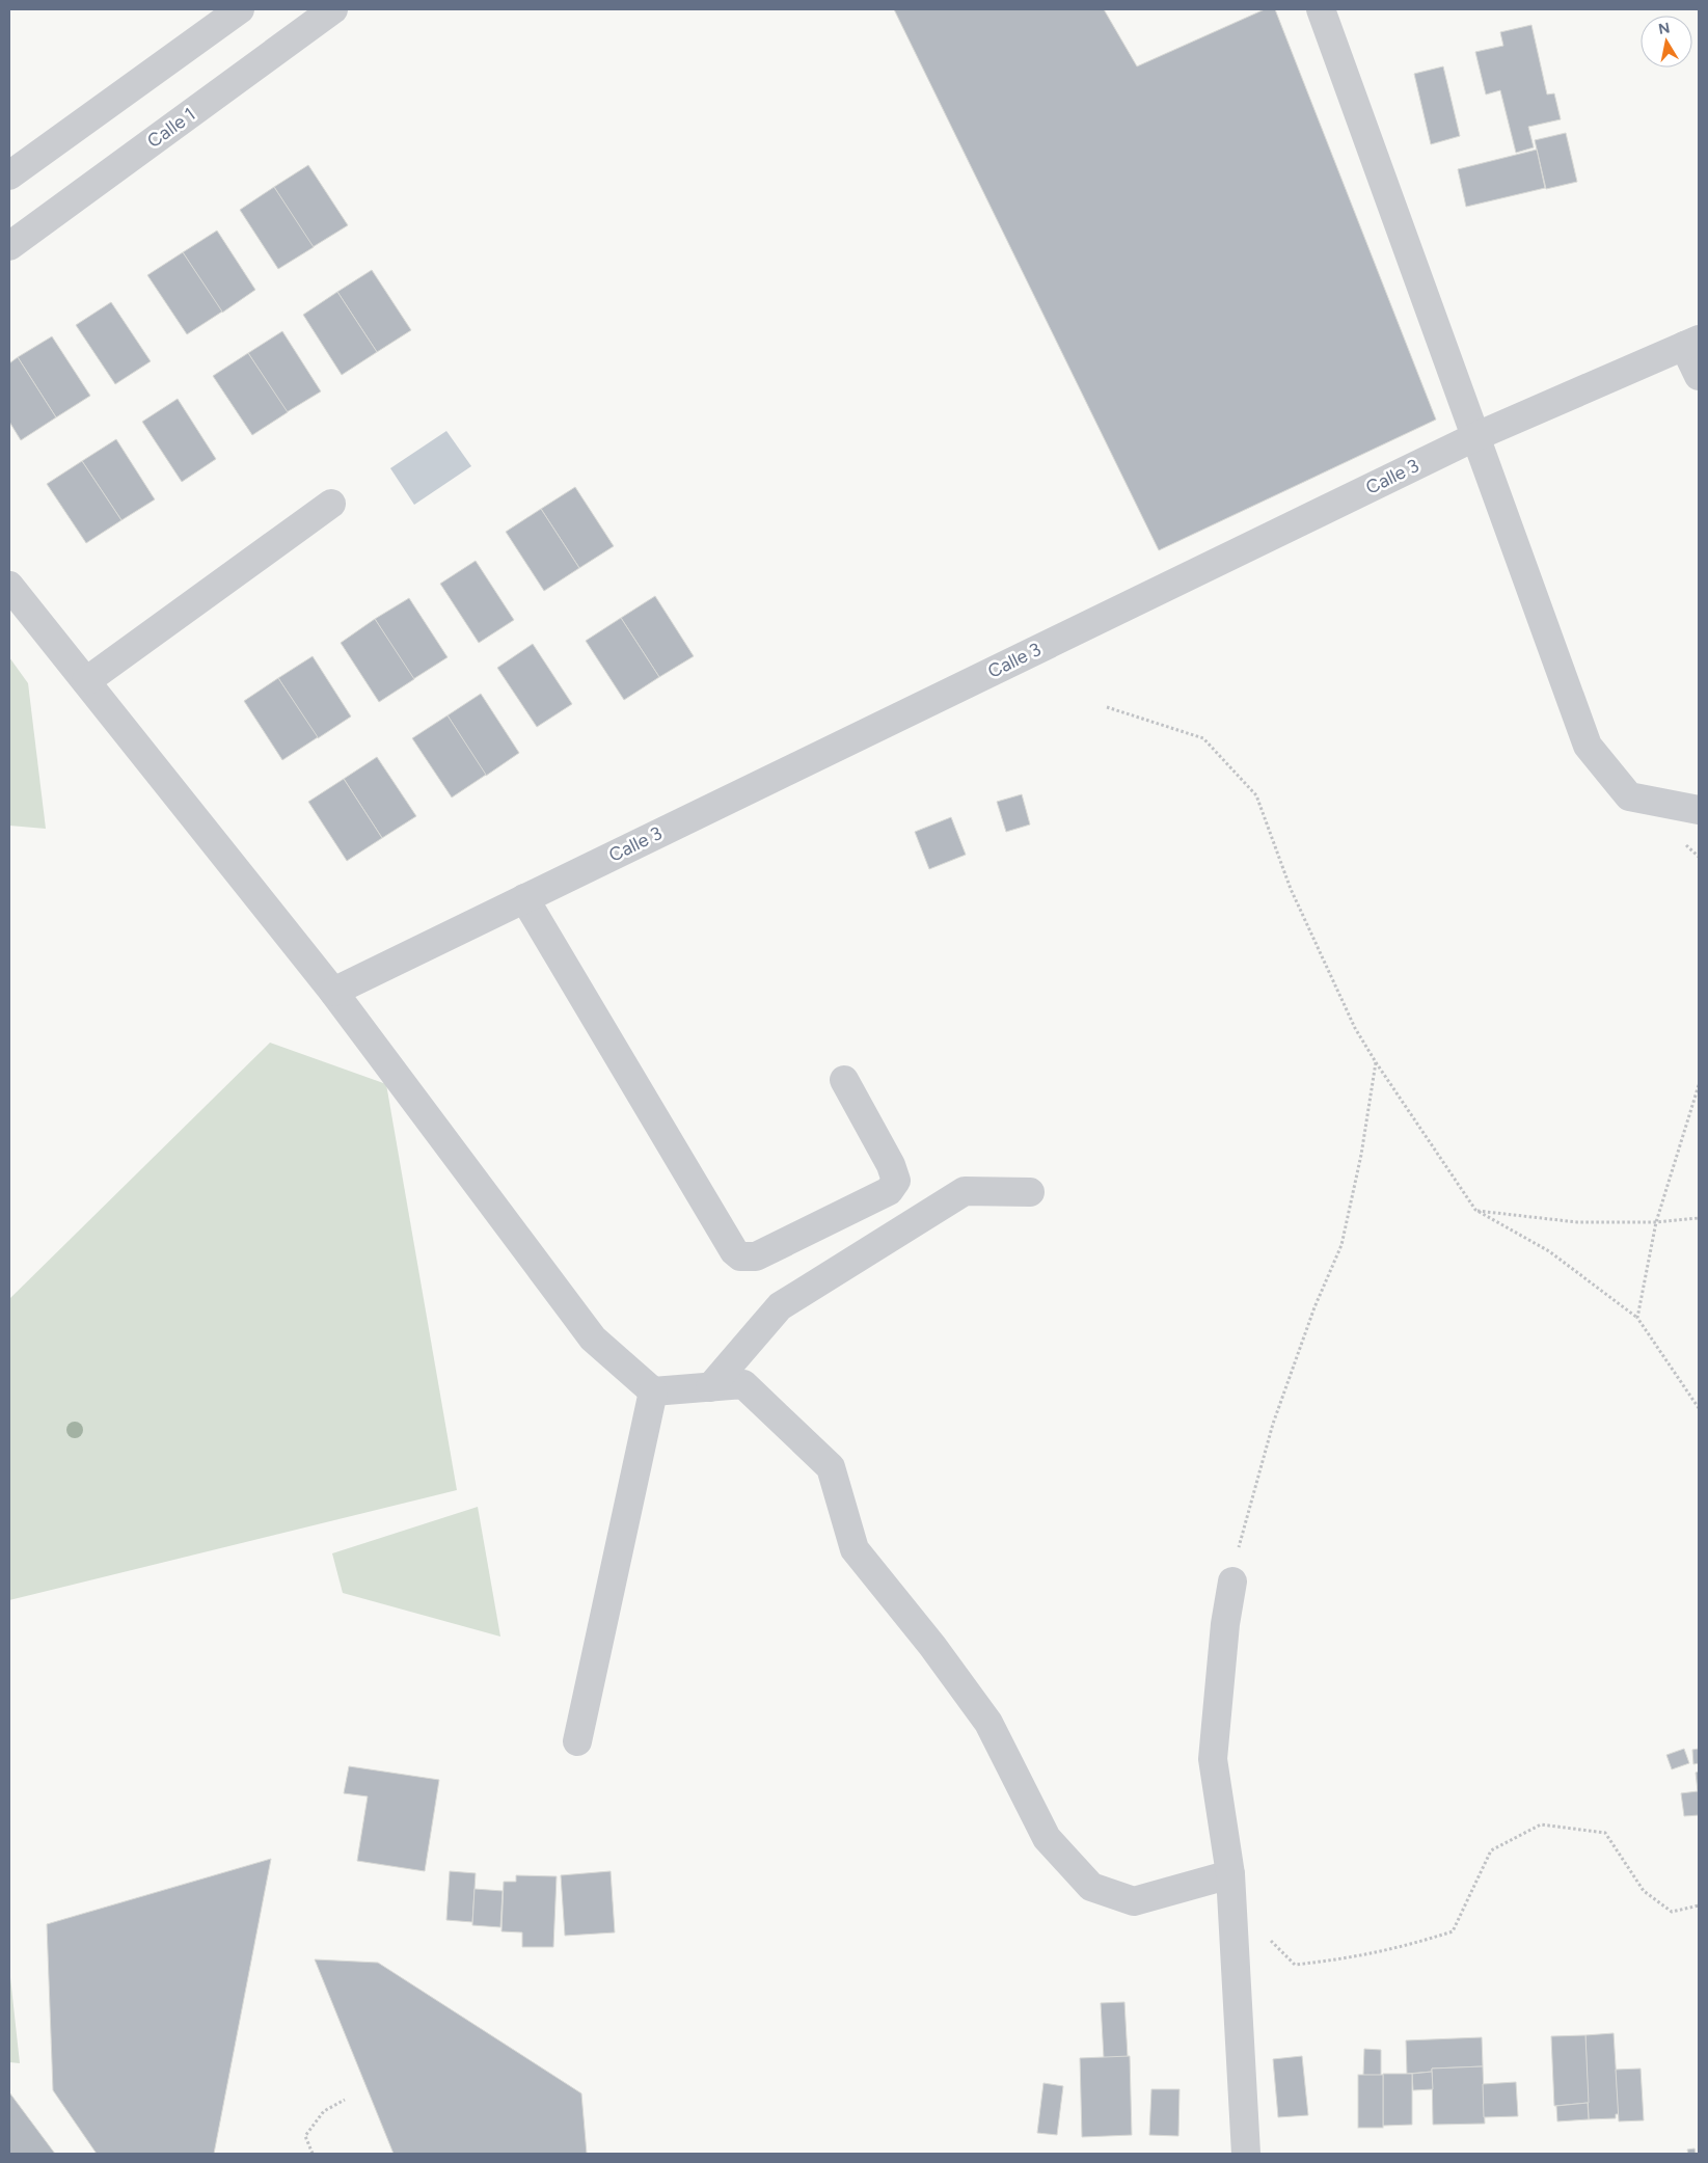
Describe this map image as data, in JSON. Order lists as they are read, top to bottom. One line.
{"streets":{"street":["Calle 1","Calle 3"]},"north":"top"}
